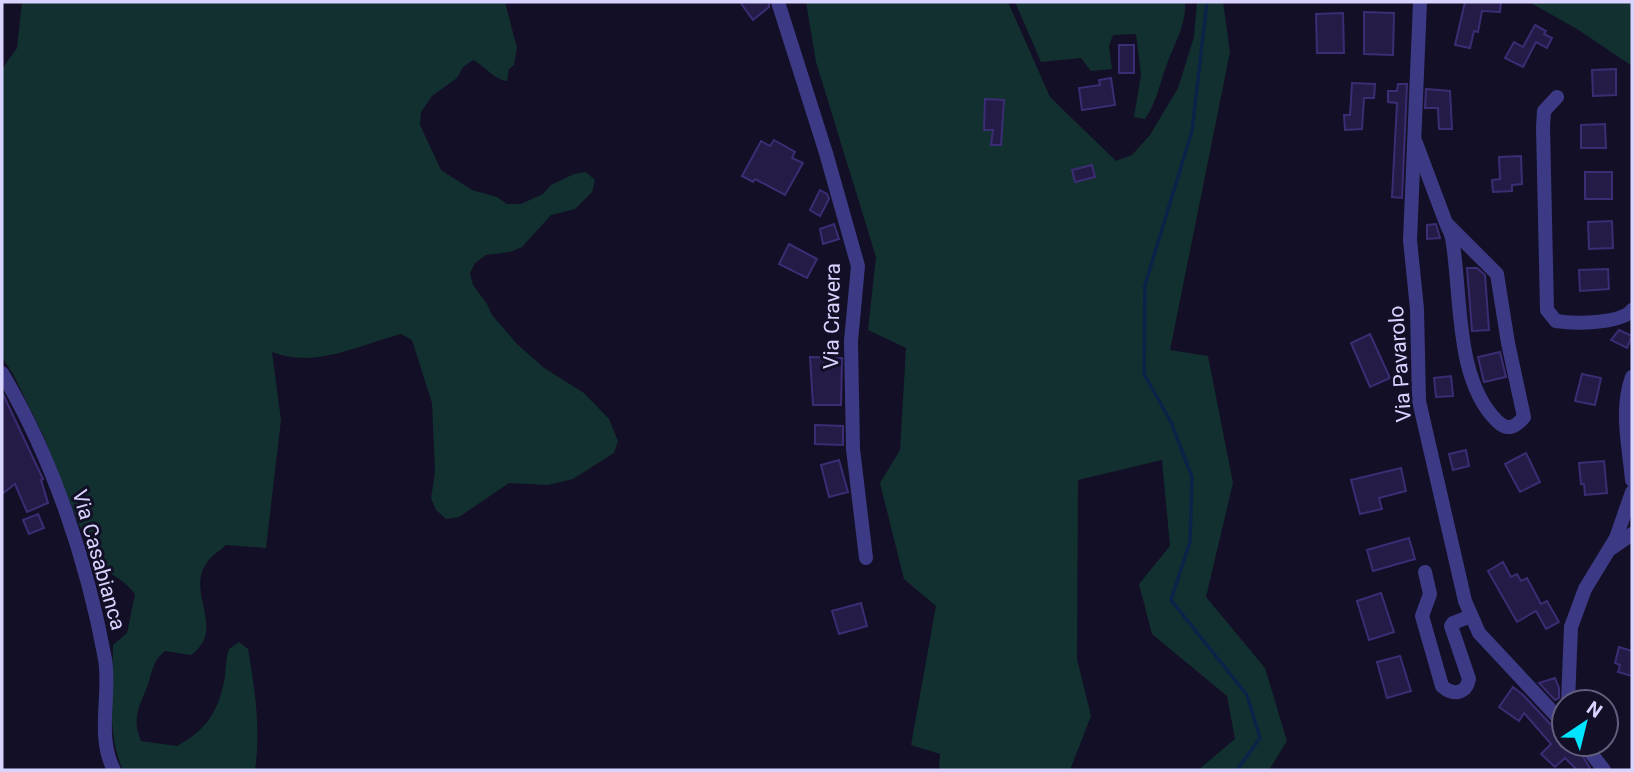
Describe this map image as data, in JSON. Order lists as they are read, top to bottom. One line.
{"streets":{"street":["Via Cravera","Via Pavarolo","Via Casabianca"]},"north":"top right"}
